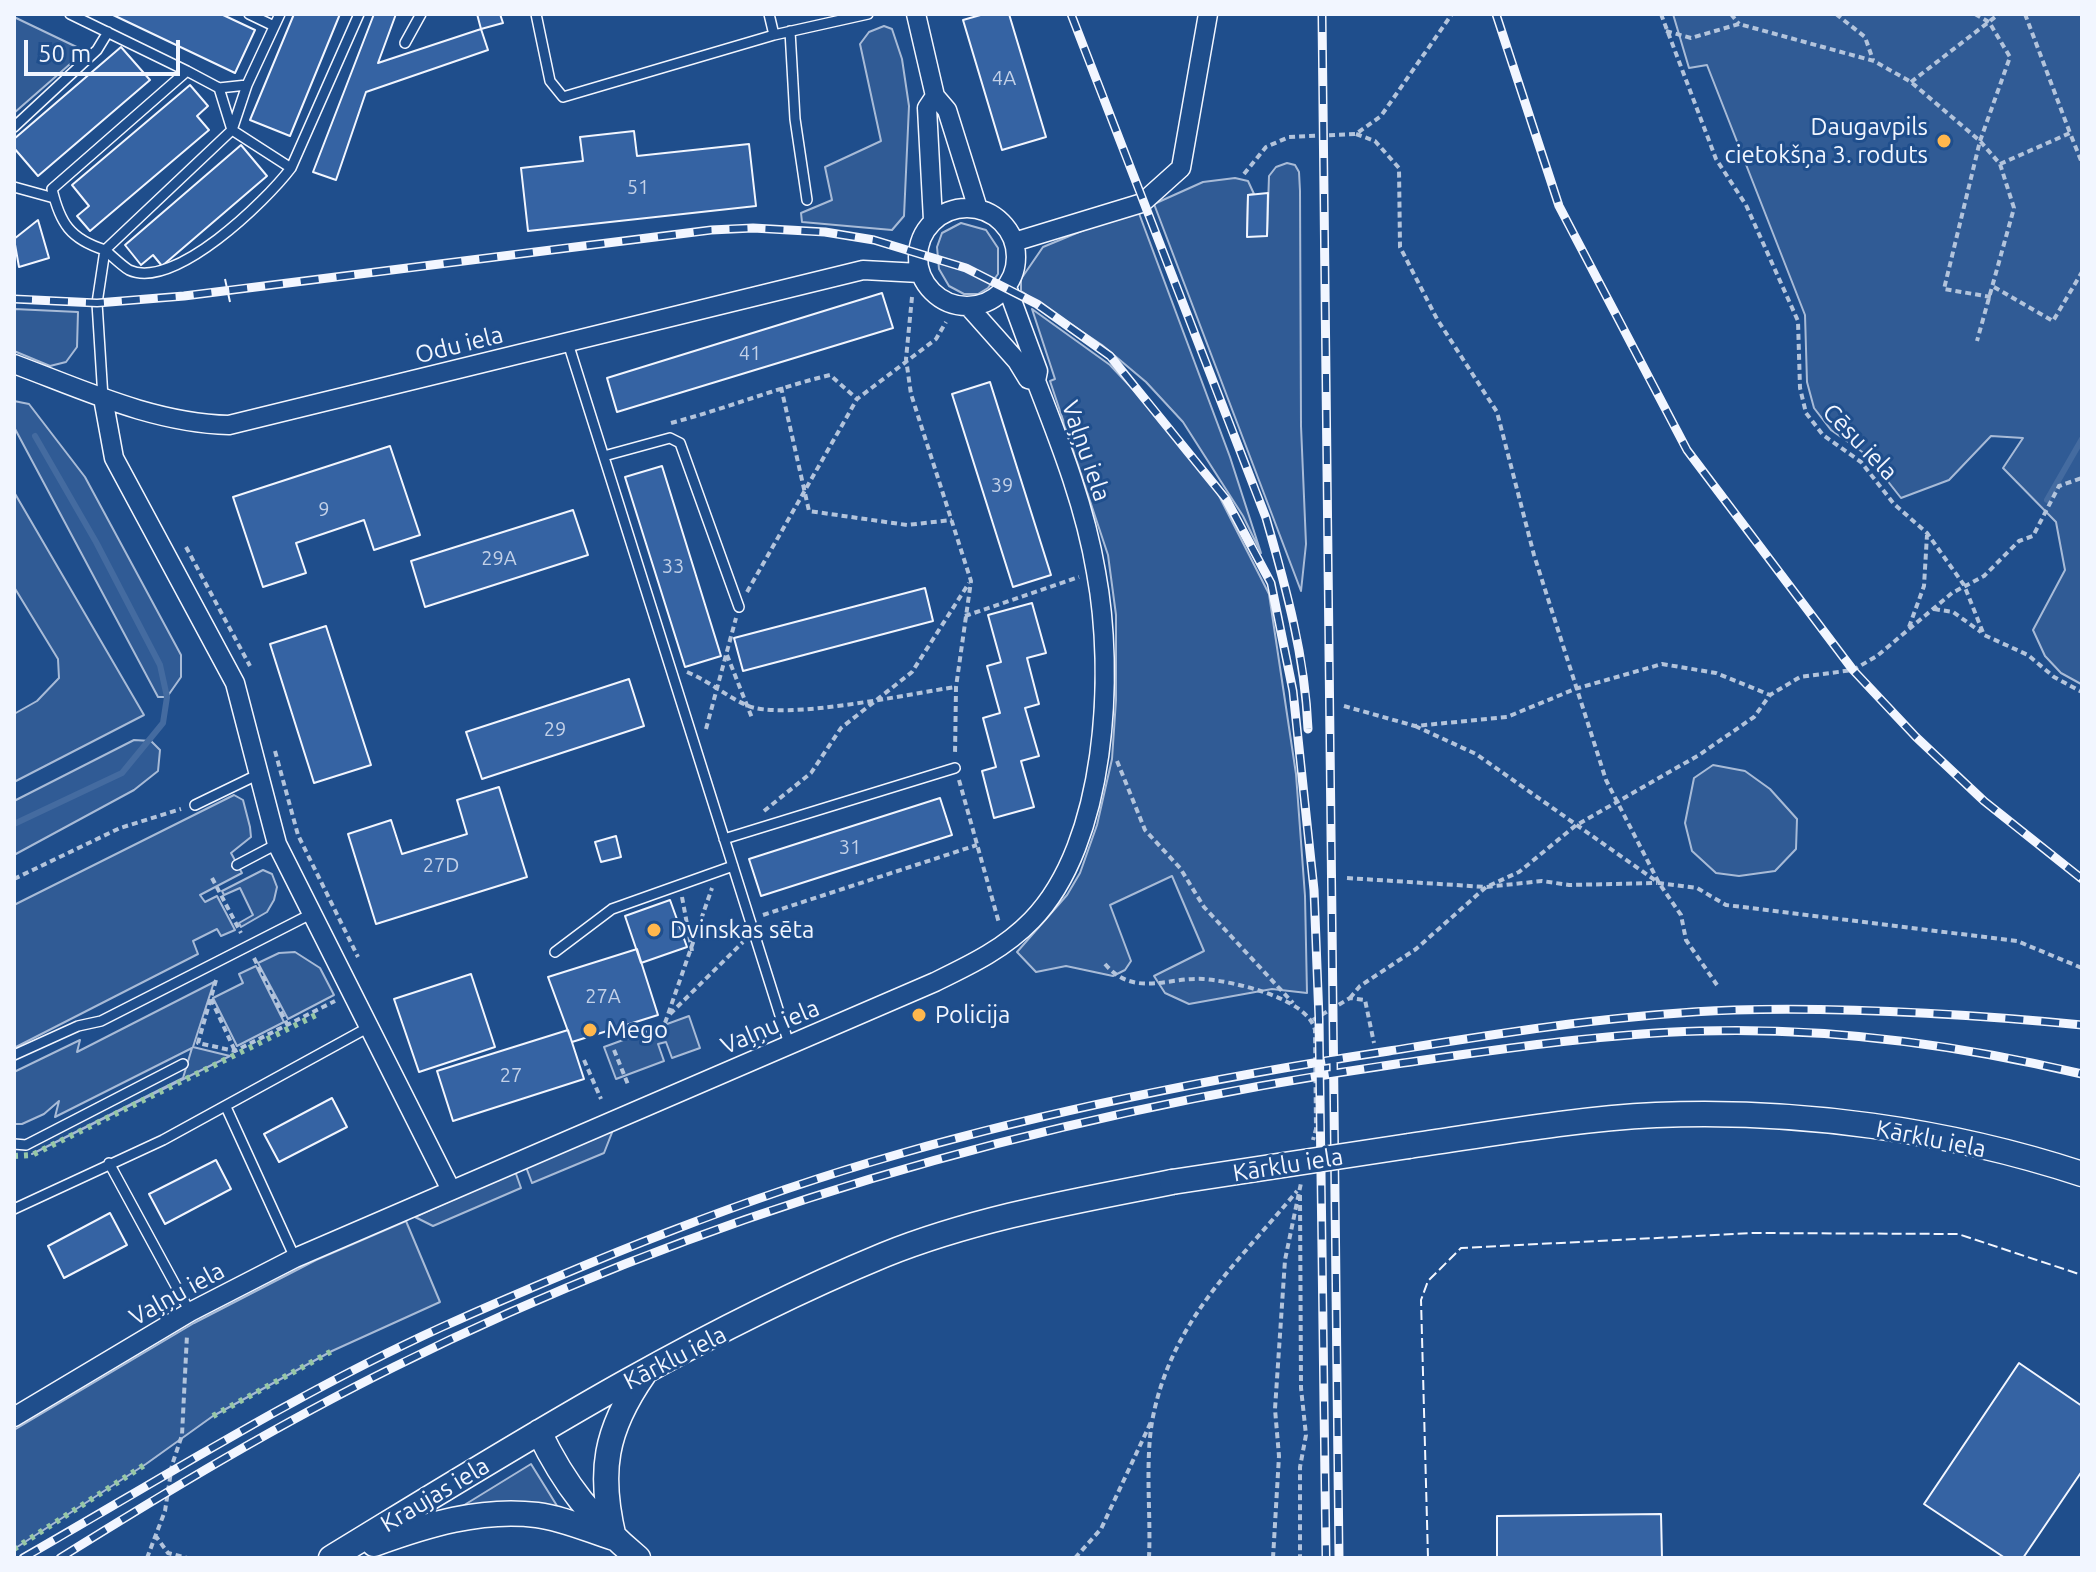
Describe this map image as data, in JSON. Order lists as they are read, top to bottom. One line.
{"streets":{"street":["Odu iela","Vaļņu iela","Kārklu iela","Kraujas iela"],"path":["Cēsu iela"]},"crossings":[["Kārklu iela","Kraujas iela"]],"places":["Daugavpils cietokšņa 3. roduts","Dvinskas sēta","Policija","Mego"],"house_numbers":["4A","51","41","39","9","29A","33","29","31","27D","27A","27"],"scale_bar":"50 m"}
